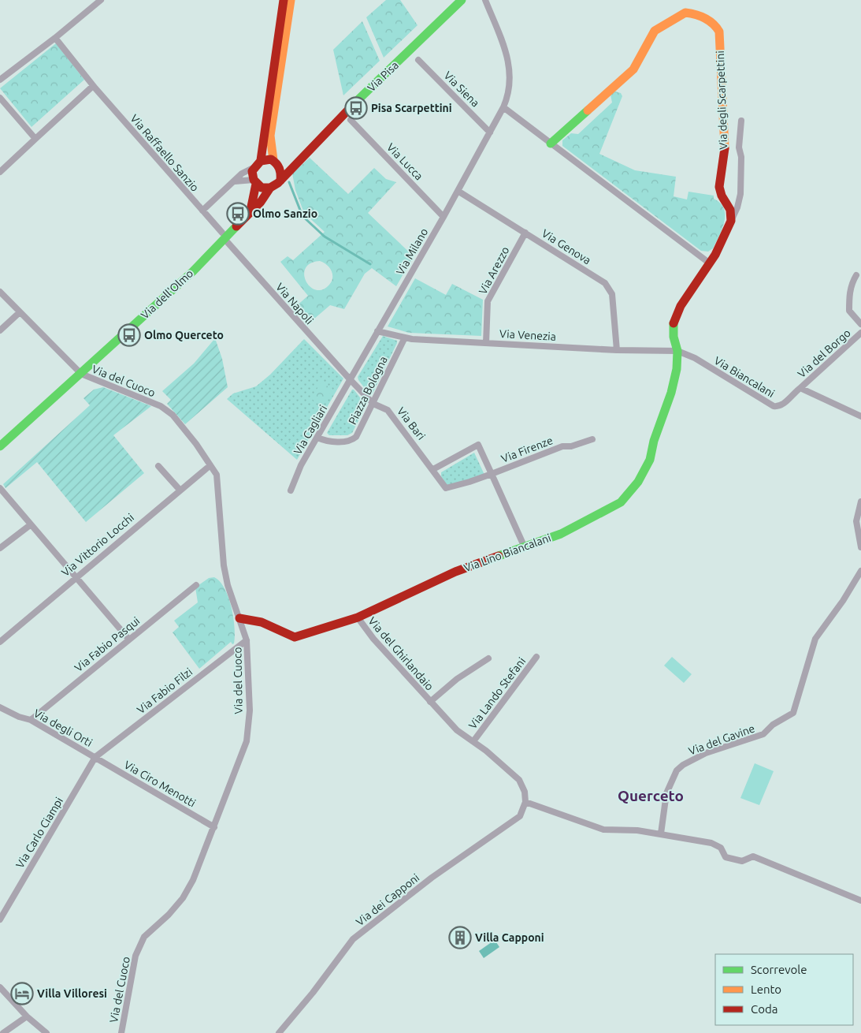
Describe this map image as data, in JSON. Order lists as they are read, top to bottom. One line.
{"streets":{"street":["Via Pisa","Via Siena","Via degli Scarpettini","Via Raffaello Sanzio","Via Lucca","Via Genova","Via Milano","Via Arezzo","Via dell'Olmo","Via Napoli","Via Venezia","Via del Borgo","Via Biancalani","Via del Cuoco","Piazza Bologna","Via Bari","Via Cagliari","Via Firenze","Via Vittorio Locchi","Via Lino Biancalani","Via Fabio Pasqui","Via del Ghirlandaio","Via Fabio Filzi","Via Lando Stefani","Via degli Orti","Via del Gavine","Via Ciro Menotti","Via Carlo Ciampi","Via dei Capponi"]},"crossings":[["Via Pisa","Via dell'Olmo"],["Via Siena","Via Milano"],["Via Raffaello Sanzio","Via dell'Olmo"],["Via Raffaello Sanzio","Via Napoli"],["Via Lucca","Via Milano"],["Via Genova","Via Milano"],["Via Genova","Via Arezzo"],["Via Genova","Via Venezia"],["Via Milano","Via Napoli"],["Via Milano","Via Venezia"],["Via Milano","Via Bari"],["Via Milano","Via Cagliari"],["Via Arezzo","Via Venezia"],["Via dell'Olmo","Via Napoli"],["Via dell'Olmo","Via del Cuoco"],["Via Napoli","Via Bari"],["Via Napoli","Via Cagliari"],["Via Venezia","Via Biancalani"],["Via Venezia","Piazza Bologna"],["Via Venezia","Via Lino Biancalani"],["Via del Borgo","Via Biancalani"],["Via Biancalani","Via Lino Biancalani"],["Via del Cuoco","Via Vittorio Locchi"],["Via del Cuoco","Via Lino Biancalani"],["Via del Cuoco","Via Fabio Filzi"],["Via del Cuoco","Via Ciro Menotti"],["Piazza Bologna","Via Bari"],["Piazza Bologna","Via Cagliari"],["Via Bari","Via Cagliari"],["Via Bari","Via Firenze"],["Via Lino Biancalani","Via del Ghirlandaio"],["Via Fabio Pasqui","Via degli Orti"],["Via del Ghirlandaio","Via Lando Stefani"],["Via del Ghirlandaio","Via dei Capponi"],["Via Fabio Filzi","Via degli Orti"],["Via Fabio Filzi","Via Ciro Menotti"],["Via Fabio Filzi","Via Carlo Ciampi"],["Via degli Orti","Via Ciro Menotti"],["Via degli Orti","Via Carlo Ciampi"],["Via Ciro Menotti","Via Carlo Ciampi"]],"districts":["Querceto"],"places":{"bus stop":["Pisa Scarpettini","Olmo Sanzio","Olmo Querceto"],"building":["Villa Capponi"],"hotel":["Villa Villoresi"]},"legend":["Scorrevole","Lento","Coda"]}
